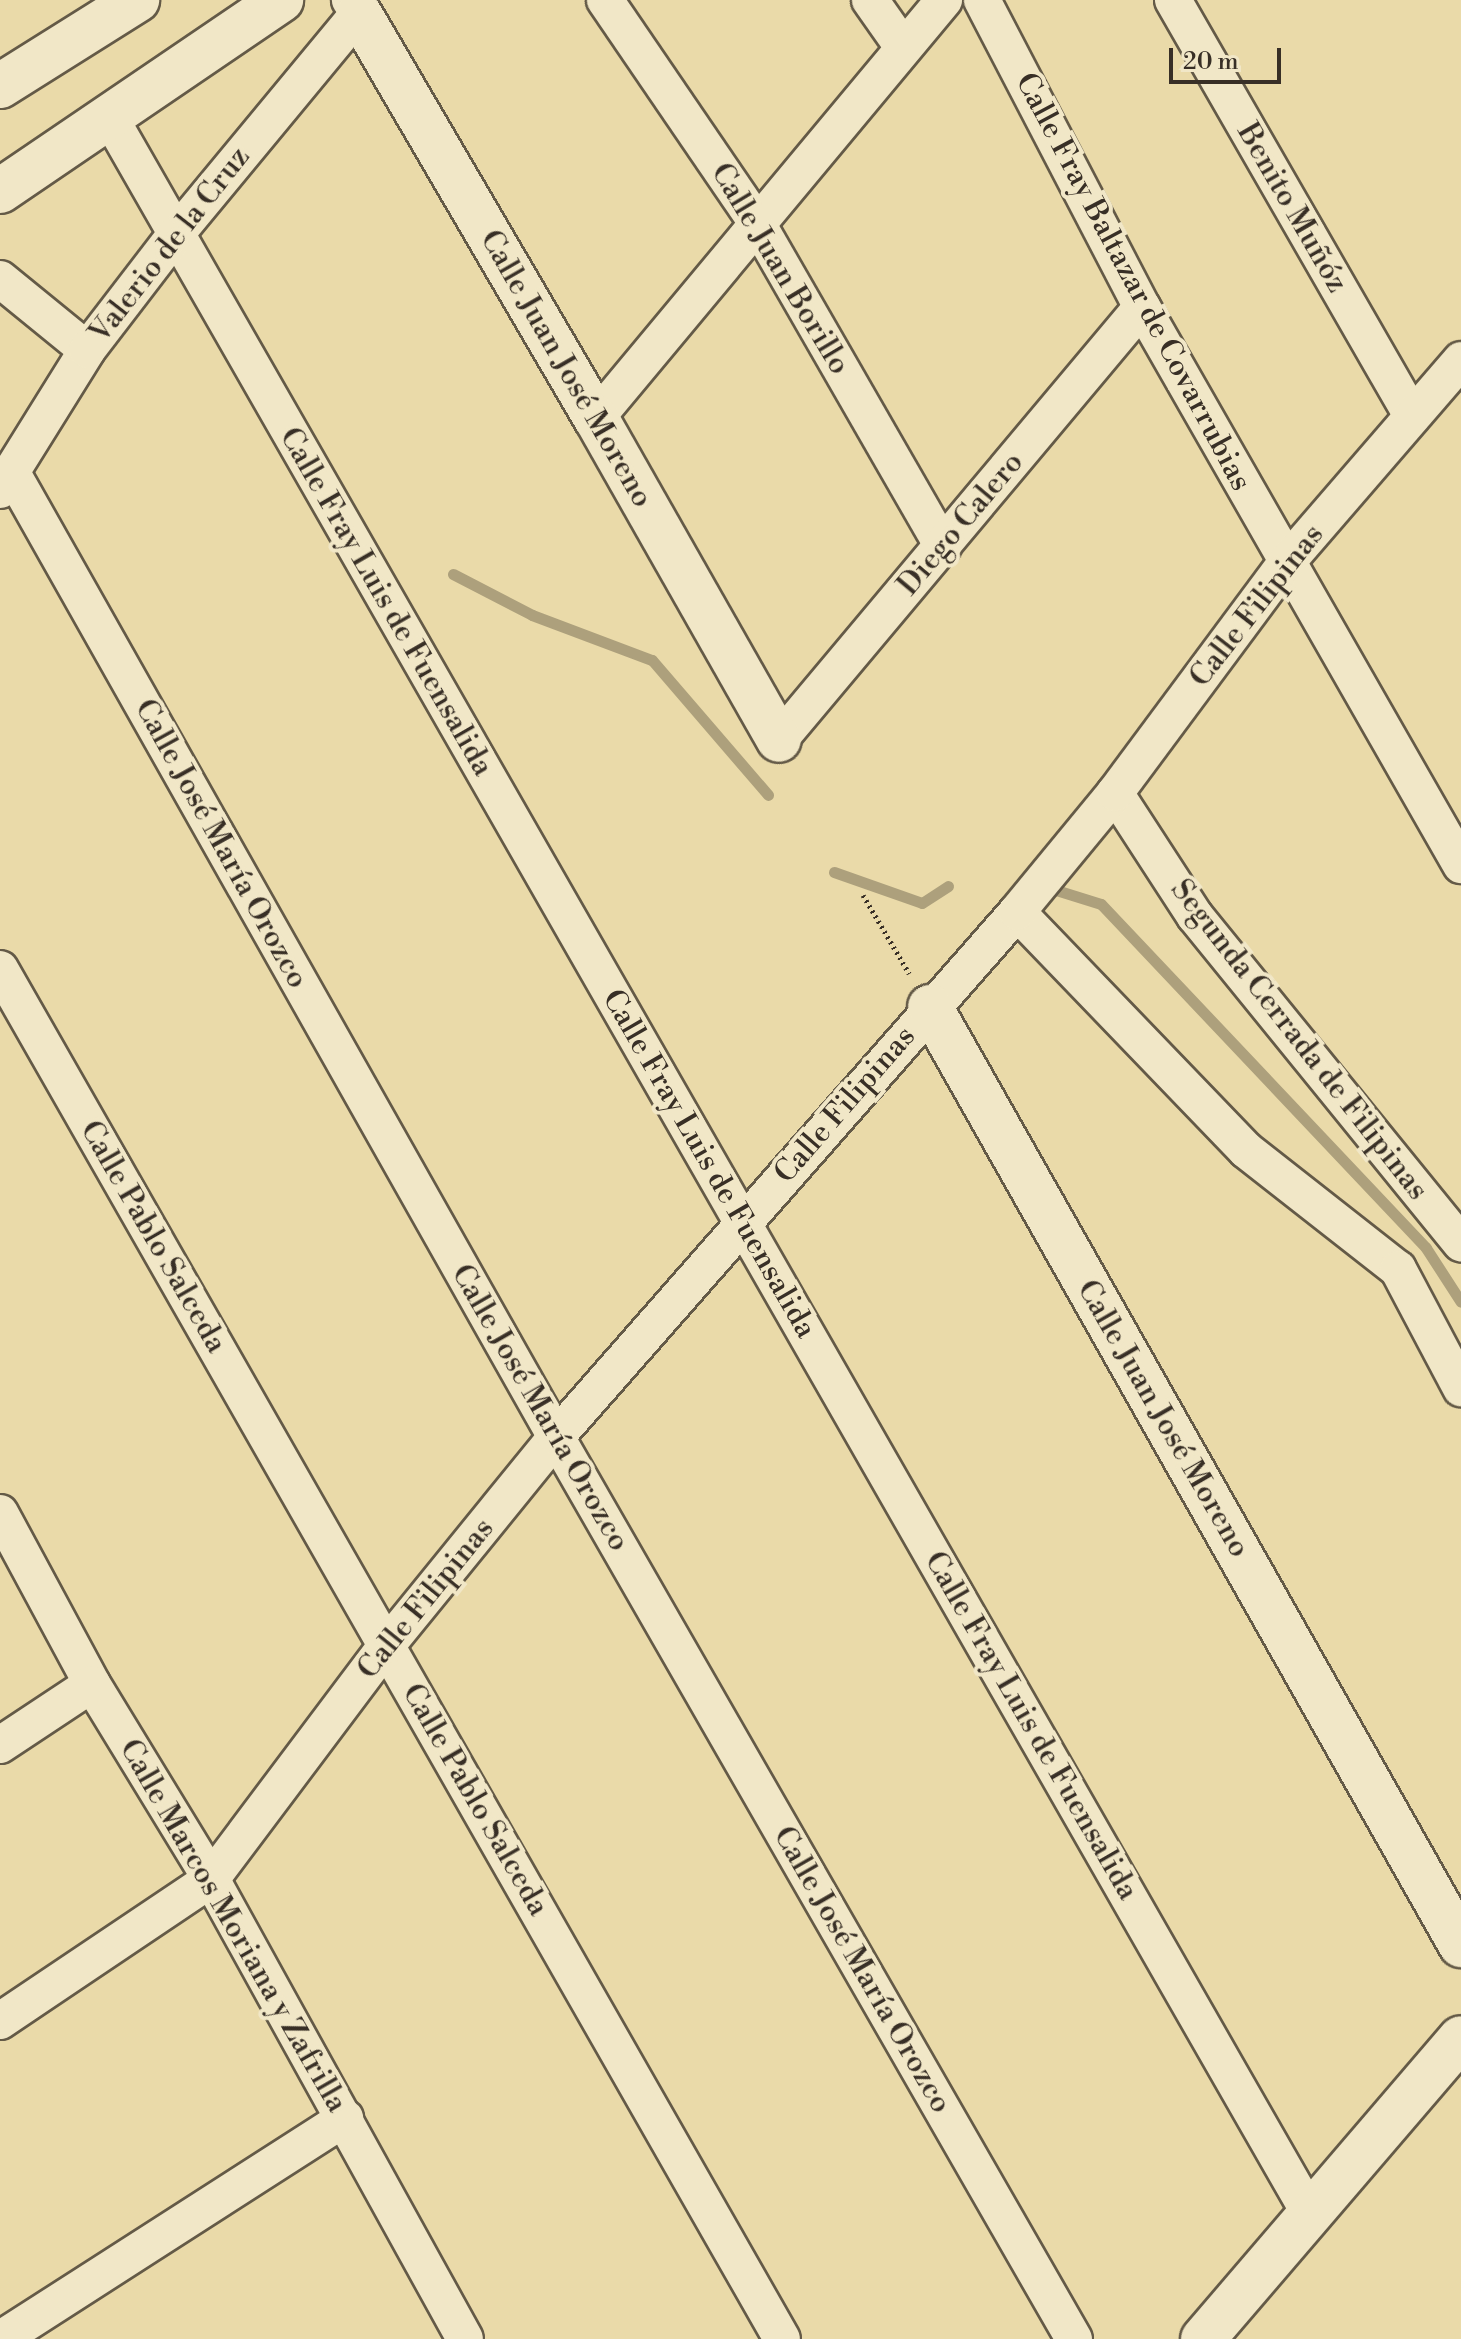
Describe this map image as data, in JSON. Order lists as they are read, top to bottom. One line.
{"streets":{"street":["Benito Muñóz","Valerio de la Cruz","Calle Juan Borillo","Calle Fray Baltazar de Covarrubias","Calle Juan José Moreno","Diego Calero","Calle Fray Luis de Fuensalida","Calle Filipinas","Calle José María Orozco","Segunda Cerrada de Filipinas","Calle Pablo Salceda","Calle Marcos Moriana y Zafrilla"]},"crossings":[["Benito Muñóz","Calle Filipinas"],["Valerio de la Cruz","Calle Juan José Moreno"],["Valerio de la Cruz","Calle Fray Luis de Fuensalida"],["Valerio de la Cruz","Calle José María Orozco"],["Calle Juan Borillo","Diego Calero"],["Calle Fray Baltazar de Covarrubias","Diego Calero"],["Calle Fray Baltazar de Covarrubias","Calle Filipinas"],["Calle Juan José Moreno","Diego Calero"],["Calle Juan José Moreno","Calle Filipinas"],["Calle Fray Luis de Fuensalida","Calle Filipinas"],["Calle Filipinas","Calle José María Orozco"],["Calle Filipinas","Segunda Cerrada de Filipinas"],["Calle Filipinas","Calle Pablo Salceda"],["Calle Filipinas","Calle Marcos Moriana y Zafrilla"]],"scale_bar":"20 m"}
